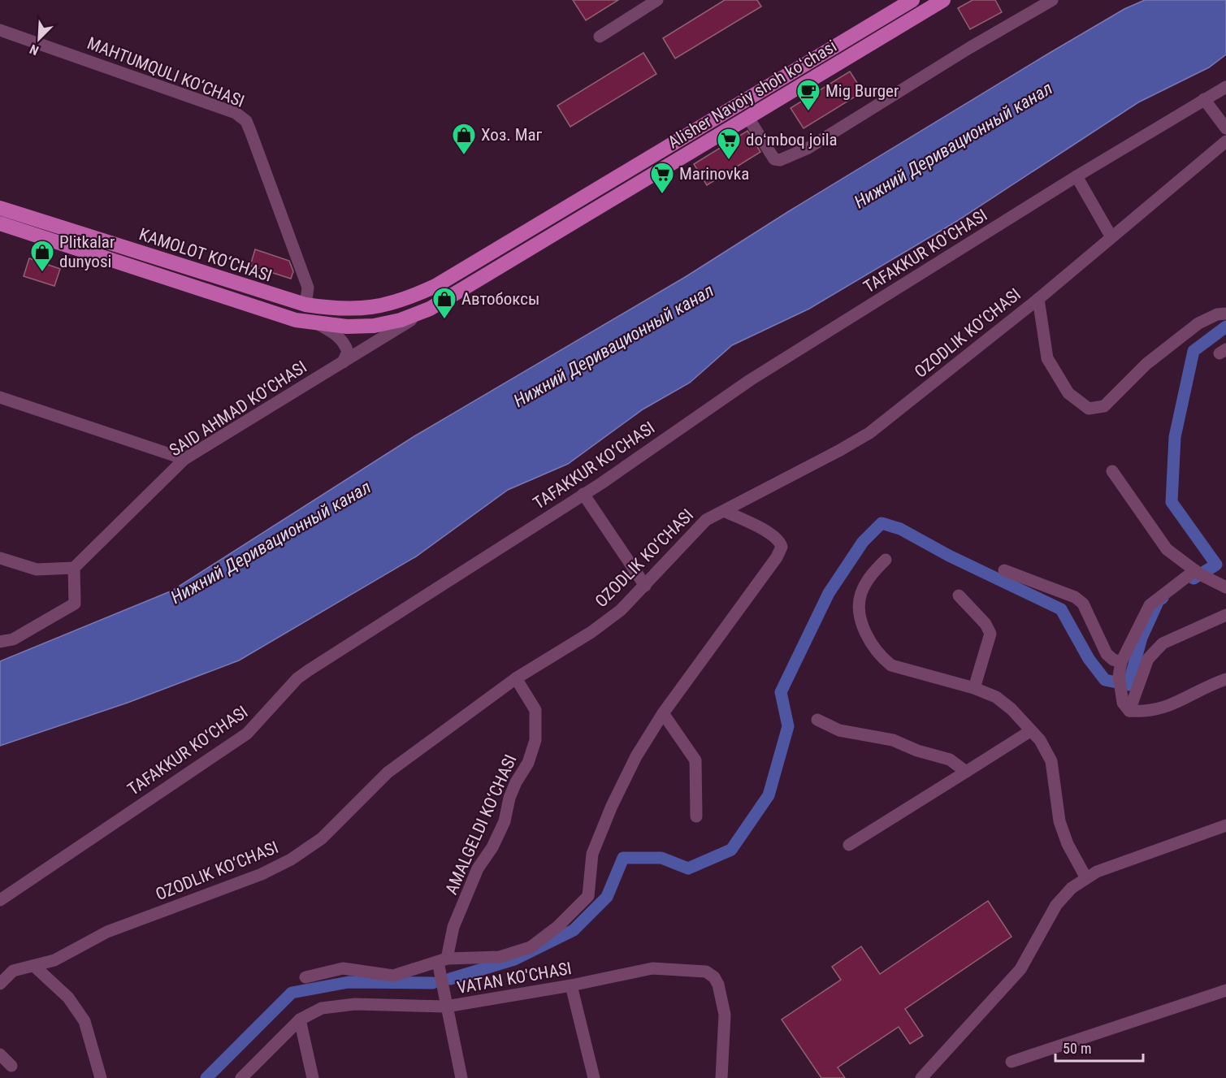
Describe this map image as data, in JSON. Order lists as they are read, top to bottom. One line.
{"streets":{"main road":["Alisher Navoiy shoh koʻchasi","KAMOLOT KO‘CHASI"],"street":["MAHTUMQULI KO‘CHASI","TAFAKKUR KO‘CHASI","OZODLIK KO‘CHASI","SAID AHMAD KO‘CHASI","AMALGELDI KO‘CHASI","VATAN KO'CHASI"]},"crossings":[["MAHTUMQULI KO‘CHASI","KAMOLOT KO‘CHASI"],["Alisher Navoiy shoh koʻchasi","KAMOLOT KO‘CHASI"],["Alisher Navoiy shoh koʻchasi","SAID AHMAD KO‘CHASI"],["OZODLIK KO‘CHASI","AMALGELDI KO‘CHASI"]],"water":["Нижний Деривационный канал"],"places":{"cafe":["Mig Burger"],"shop":["Хоз. Маг","Plitkalar dunyosi","Автобоксы"],"supermarket":["doʻmboq joila","Marinovka"]},"scale_bar":"50 m","north":"bottom left"}
